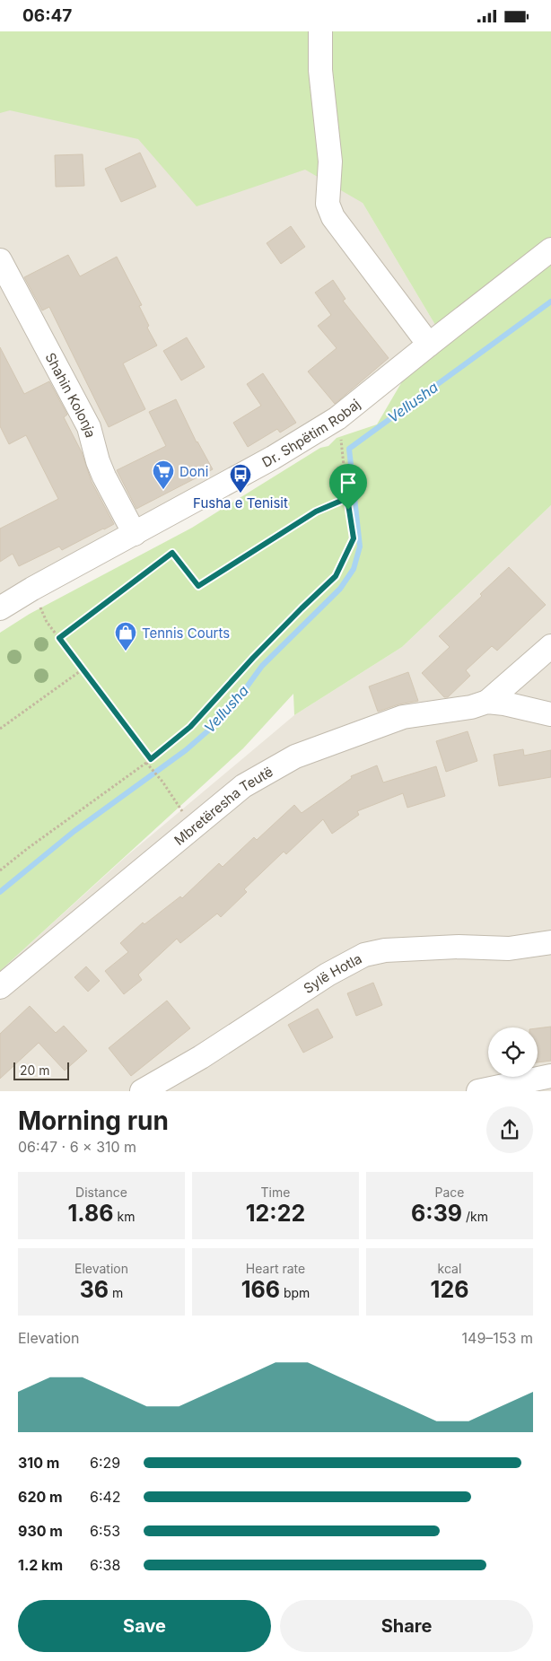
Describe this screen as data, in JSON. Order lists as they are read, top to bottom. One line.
{"streets":{"street":["Shahin Kolonja","Dr. Shpëtim Robaj","Mbretëresha Teutë","Sylë Hotla"]},"crossings":[["Shahin Kolonja","Dr. Shpëtim Robaj"]],"water":["Vellusha"],"places":{"supermarket":["Doni"],"bus stop":["Fusha e Tenisit"],"shop":["Tennis Courts"]},"scale_bar":"20 m","page":{"status":"06:47","scale":"20 m","heading":["Morning run","06:47 · 6 × 310 m"],"stats":[["Distance","1.86 km"],["Time","12:22"],["Pace","6:39 /km"],["Elevation","36 m"],["Heart rate","166 bpm"],["kcal","126"]],"chart":["Elevation","149–153 m"],"list":[{"name":"310 m","note":"6:29"},{"name":"620 m","note":"6:42"},{"name":"930 m","note":"6:53"},{"name":"1.2 km","note":"6:38"}],"buttons":["Save","Share"]}}
